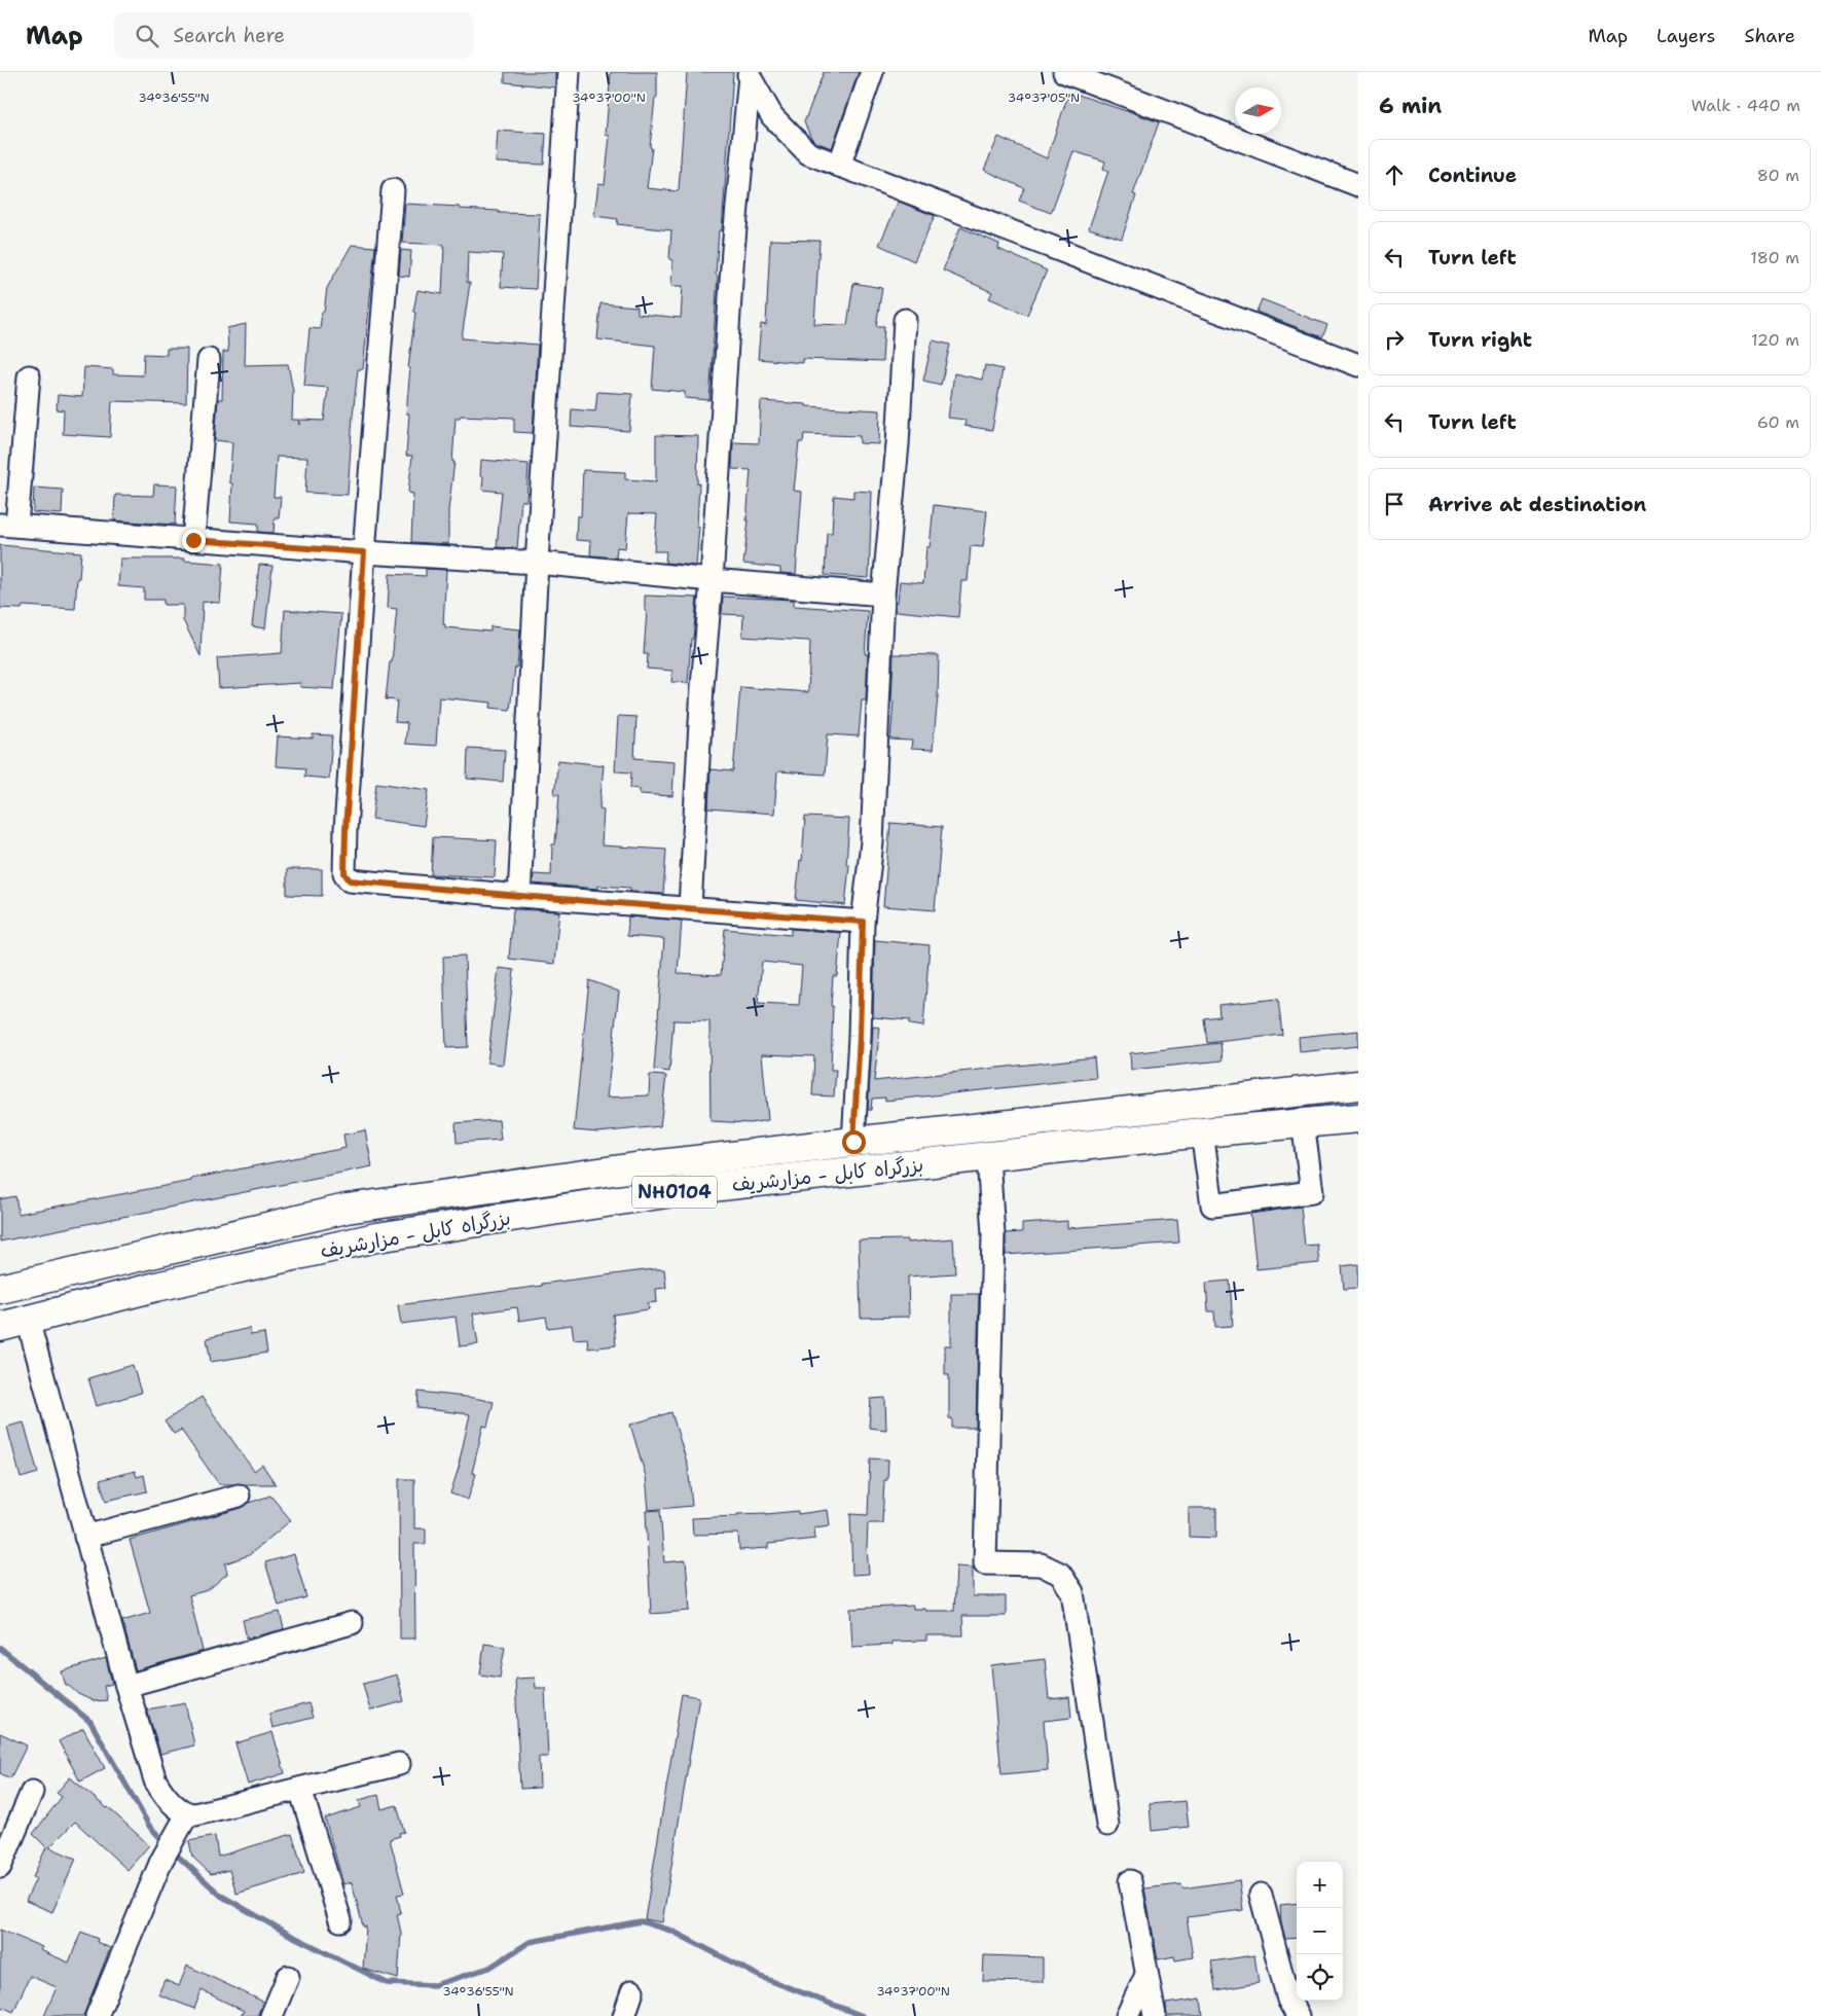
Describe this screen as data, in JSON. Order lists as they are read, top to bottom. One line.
{"streets":{"highway":["بزرگراه کابل - مزارشریف","NH0104"]},"north":"right","page":{"header":"Map","search":"Search here","nav":["Map","Layers","Share"],"heading":["6 min","Walk · 440 m"],"list":[["Continue","80 m"],["Turn left","180 m"],["Turn right","120 m"],["Turn left","60 m"],"Arrive at destination"],"map_buttons":["+","−"]},"coordinates":["34°36'55\"N","34°37'00\"N","34°37'05\"N"]}
